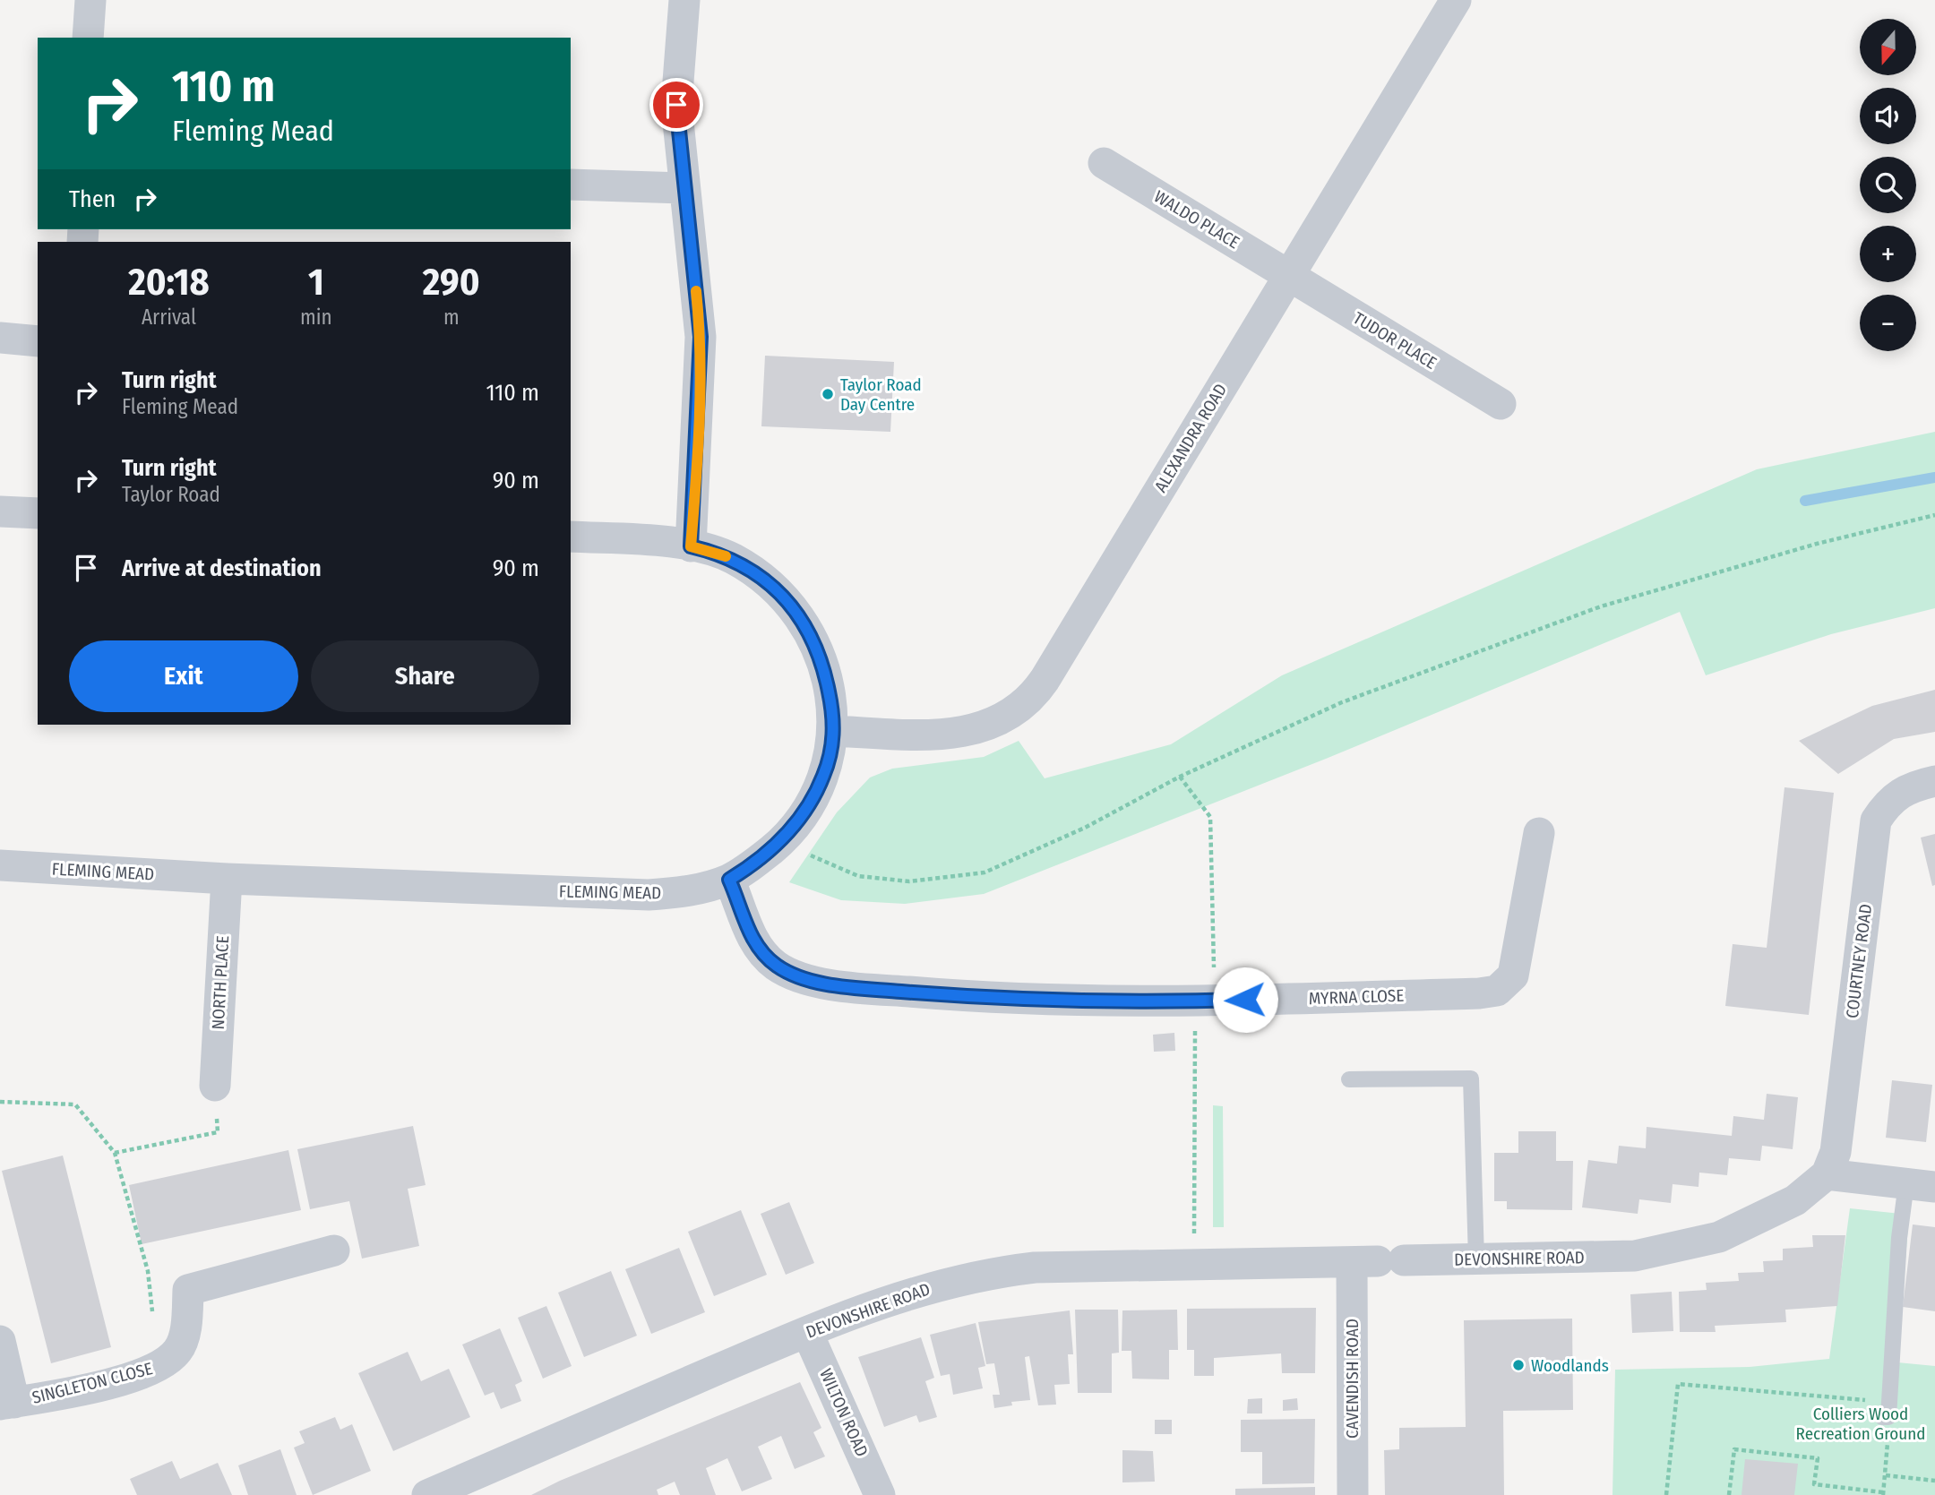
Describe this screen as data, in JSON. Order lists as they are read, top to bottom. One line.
{"streets":{"street":["WALDO PLACE","TUDOR PLACE","ALEXANDRA ROAD","FLEMING MEAD","COURTNEY ROAD","NORTH PLACE","MYRNA CLOSE","DEVONSHIRE ROAD","CAVENDISH ROAD","SINGLETON CLOSE","WILTON ROAD"]},"crossings":[["WALDO PLACE","TUDOR PLACE"],["WALDO PLACE","ALEXANDRA ROAD"],["TUDOR PLACE","ALEXANDRA ROAD"],["ALEXANDRA ROAD","FLEMING MEAD"],["FLEMING MEAD","NORTH PLACE"],["FLEMING MEAD","MYRNA CLOSE"],["COURTNEY ROAD","DEVONSHIRE ROAD"],["DEVONSHIRE ROAD","CAVENDISH ROAD"],["DEVONSHIRE ROAD","WILTON ROAD"]],"parks":["Colliers Wood Recreation Ground"],"places":["Taylor Road Day Centre","Woodlands"],"north":"bottom","page":{"map_buttons":["+","−"],"turn":["110 m","Fleming Mead"],"then":"Then","eta":["20:18","Arrival","1","min","290","m"],"list":[{"name":"Turn right","note":"Fleming Mead","value":"110 m"},{"name":"Turn right","note":"Taylor Road","value":"90 m"},{"name":"Arrive at destination","value":"90 m"}],"buttons":["Exit","Share"]}}
